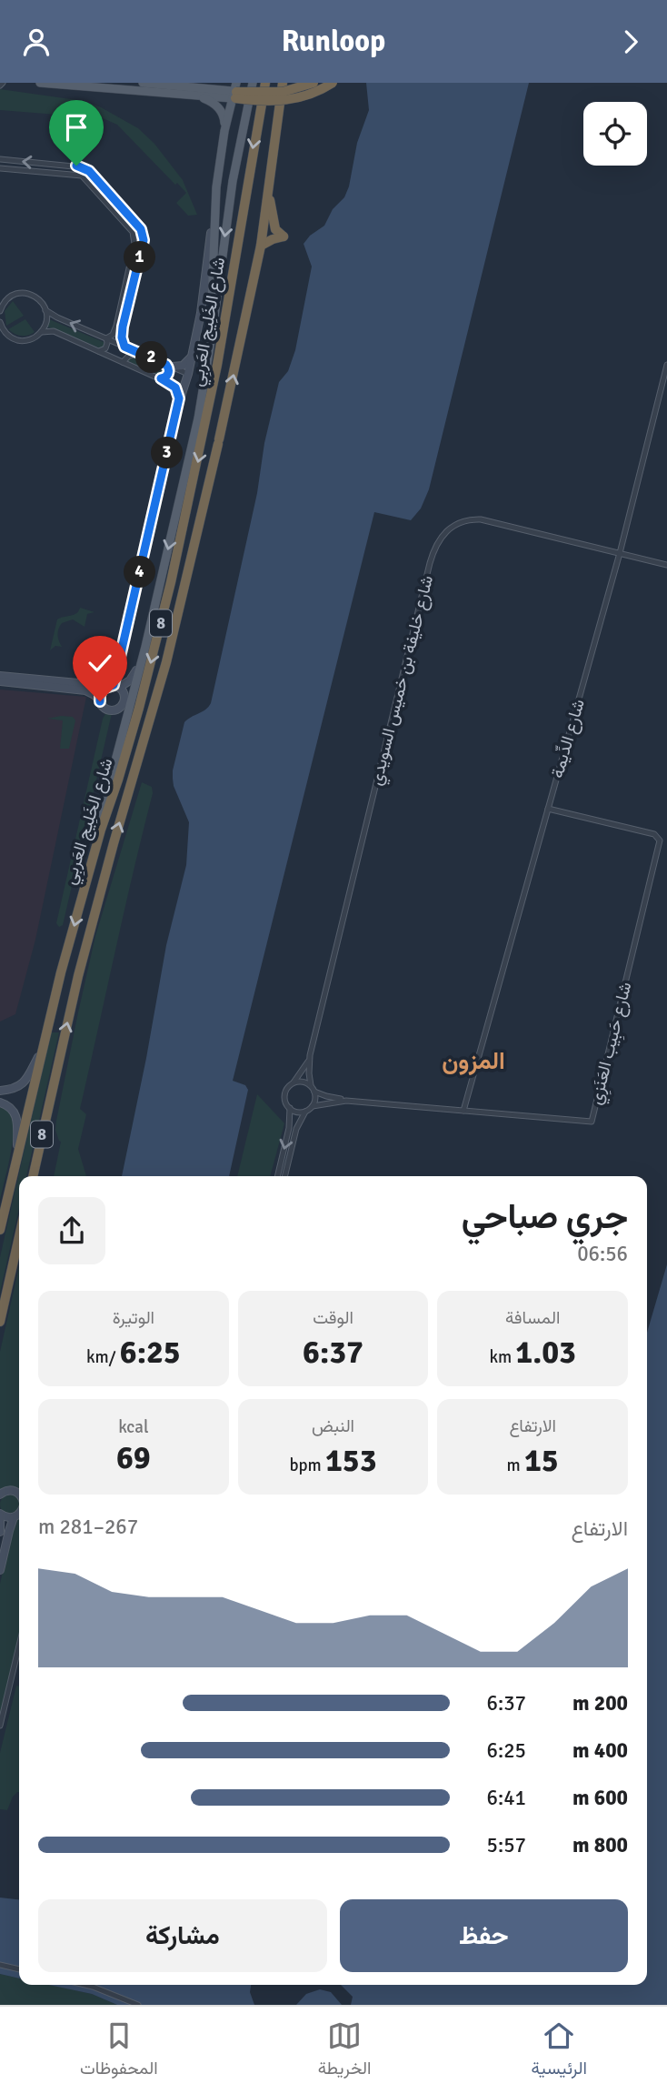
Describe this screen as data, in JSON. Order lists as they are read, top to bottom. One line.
{"streets":{"highway":["شارع الخَلِيج العَربِي","8"],"street":["شارع خليفة بن خميس السويدي","شارع الدِّيمة","شارع حَبِيب العَنَزِي"]},"crossings":[["شارع خليفة بن خميس السويدي","شارع الدِّيمة"],["شارع خليفة بن خميس السويدي","شارع حَبِيب العَنَزِي"],["شارع الدِّيمة","شارع حَبِيب العَنَزِي"]],"districts":["المزون"],"page":{"header":"Runloop","pins":["1","2","3","4"],"heading":["جري صباحي","06:56"],"stats":[["المسافة","1.03 km"],["الوقت","6:37"],["الوتيرة","6:25 /km"],["الارتفاع","15 m"],["النبض","153 bpm"],["kcal","69"]],"chart":["الارتفاع","267–281 m"],"list":[{"name":"200 m","note":"6:37"},{"name":"400 m","note":"6:25"},{"name":"600 m","note":"6:41"},{"name":"800 m","note":"5:57"}],"buttons":["حفظ","مشاركة"],"tabs":["الرئيسية","الخريطة","المحفوظات"]}}
